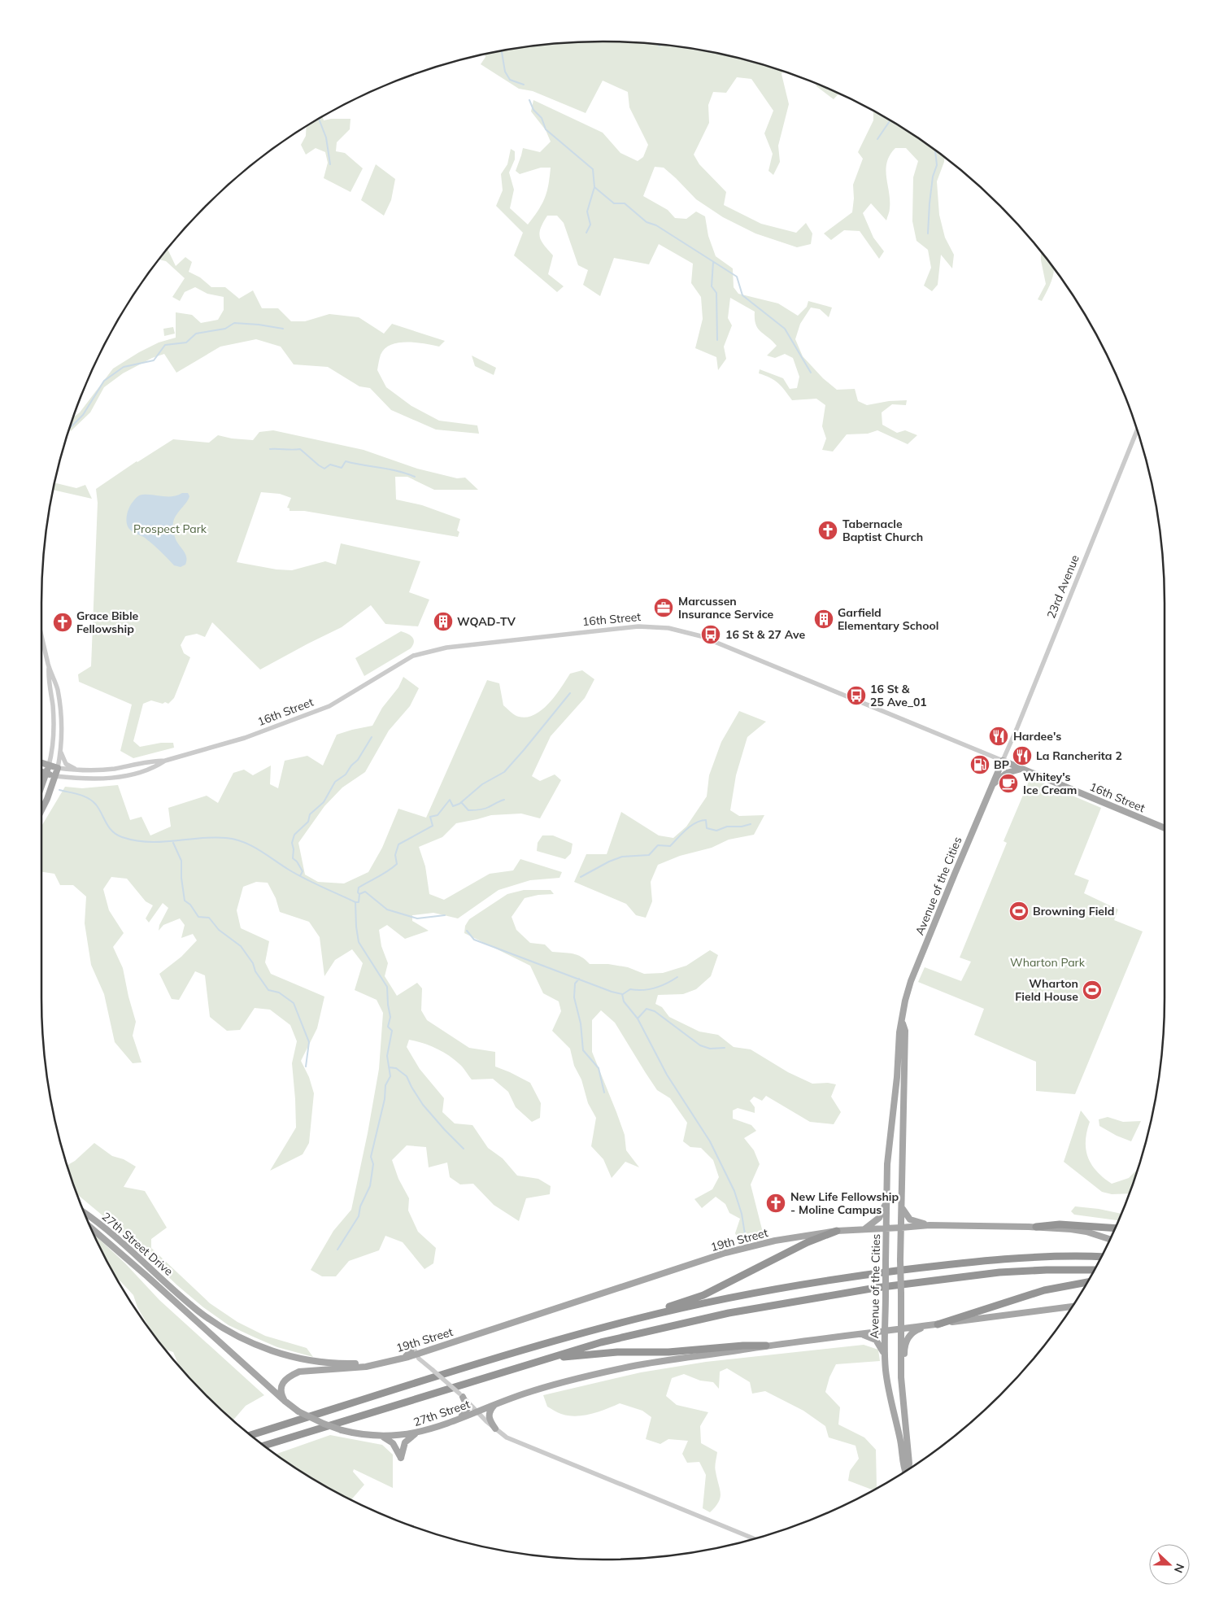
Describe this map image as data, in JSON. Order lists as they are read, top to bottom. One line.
{"streets":{"main road":["16th Street","Avenue of the Cities","19th Street","27th Street Drive","27th Street"],"street":["23rd Avenue"]},"crossings":[["23rd Avenue","16th Street"],["23rd Avenue","Avenue of the Cities"],["16th Street","Avenue of the Cities"],["Avenue of the Cities","19th Street"],["19th Street","27th Street Drive"],["27th Street Drive","27th Street"]],"parks":["Prospect Park","Wharton Park"],"places":{"church":["Tabernacle Baptist Church","Grace Bible Fellowship","New Life Fellowship - Moline Campus"],"office":["Marcussen Insurance Service"],"building":["Garfield Elementary School","WQAD-TV"],"bus stop":["16 St & 27 Ave","16 St & 25 Ave_01"],"restaurant":["Hardee's","La Rancherita 2"],"fuel station":["BP"],"cafe":["Whitey's Ice Cream"],"sports":["Browning Field","Wharton Field House"]},"north":"right"}
